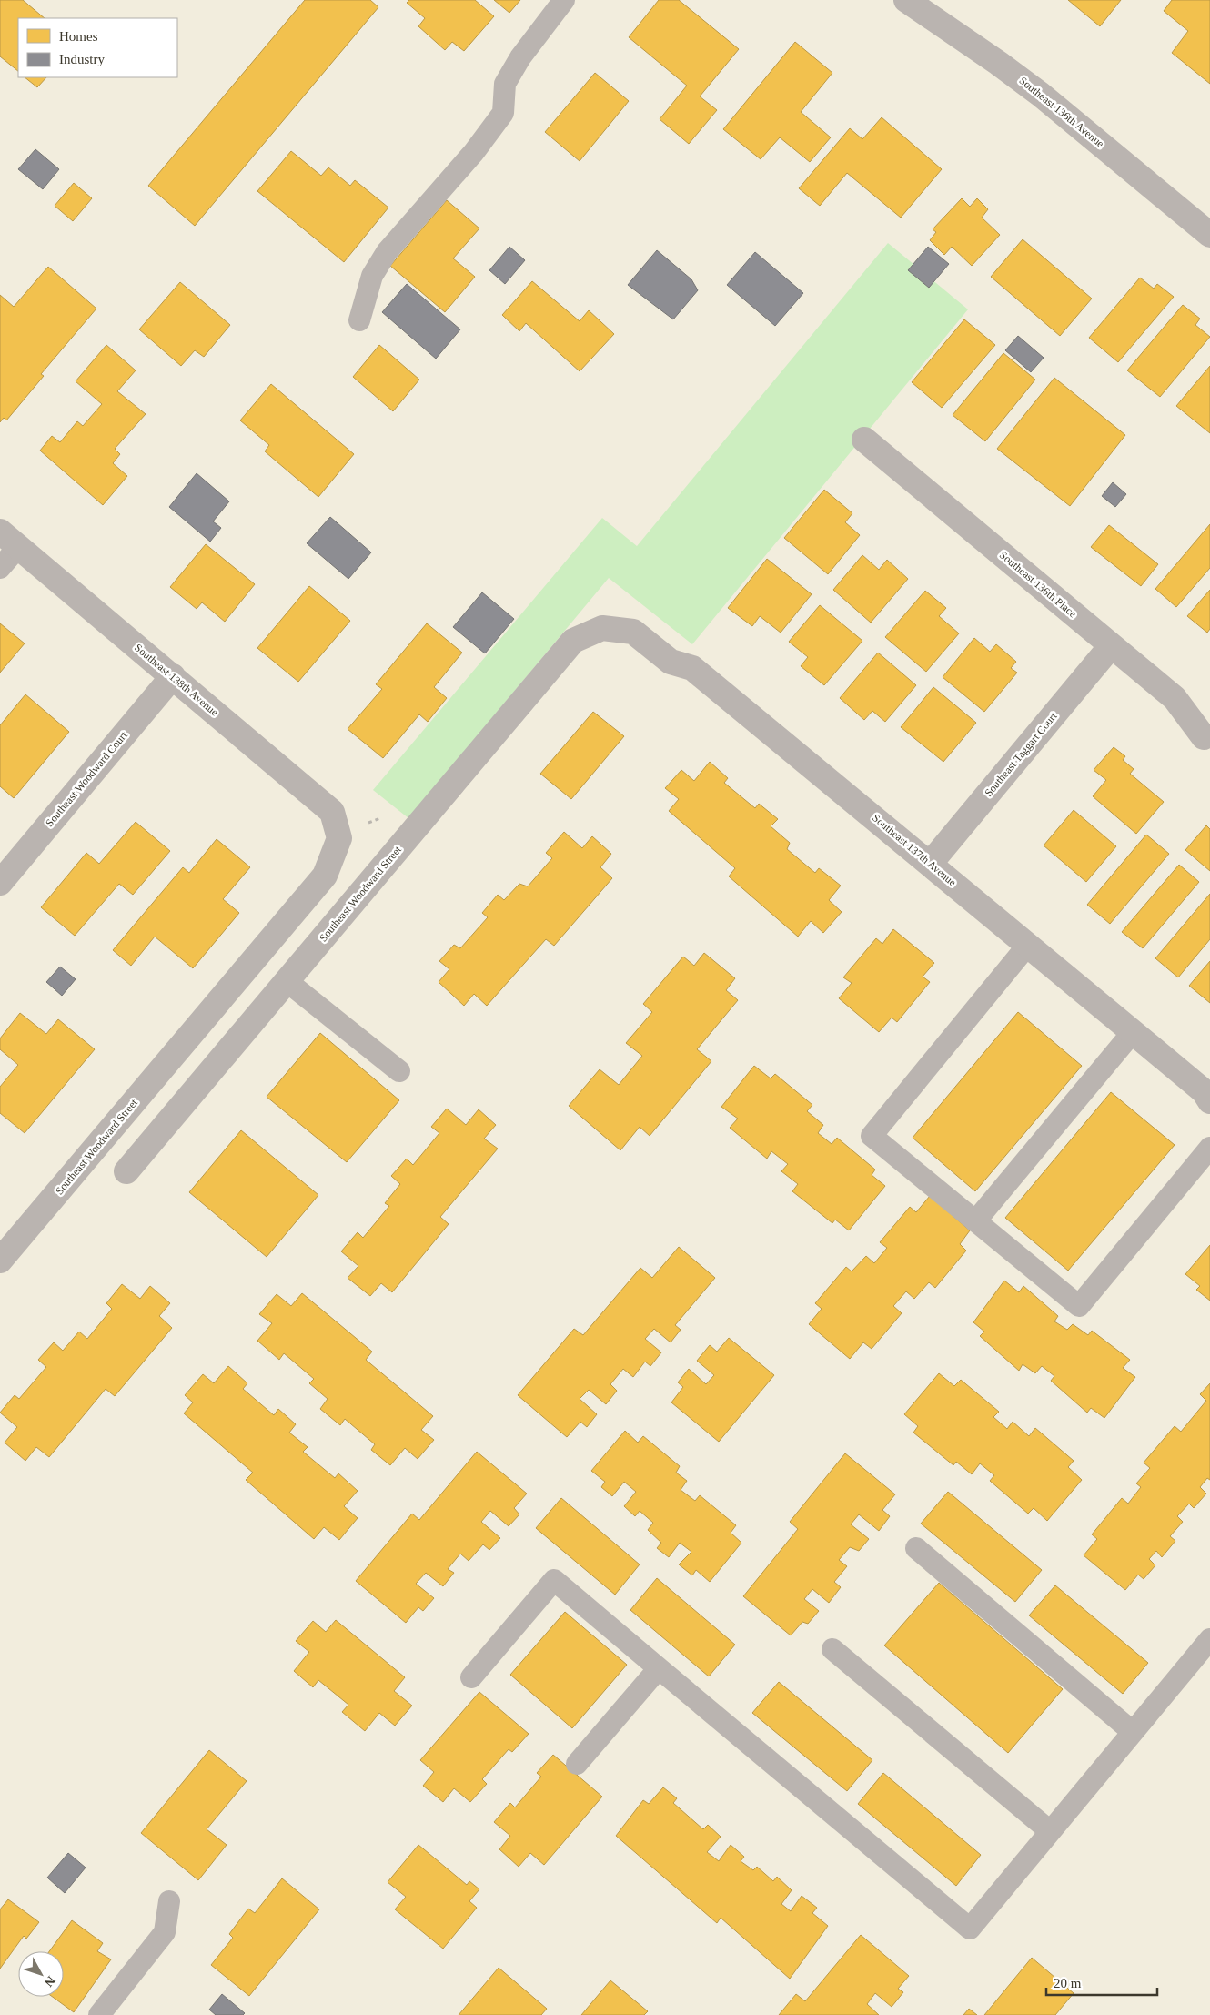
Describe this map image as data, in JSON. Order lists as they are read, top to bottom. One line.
{"streets":{"street":["Southeast 136th Avenue","Southeast 136th Place","Southeast 138th Avenue","Southeast Taggart Court","Southeast Woodward Court","Southeast 137th Avenue","Southeast Woodward Street"]},"crossings":[["Southeast 136th Place","Southeast Taggart Court"],["Southeast 138th Avenue","Southeast Woodward Court"],["Southeast 138th Avenue","Southeast Woodward Street"],["Southeast Taggart Court","Southeast 137th Avenue"],["Southeast 137th Avenue","Southeast Woodward Street"]],"legend":["Homes","Industry"],"scale_bar":"20 m","north":"bottom right"}
